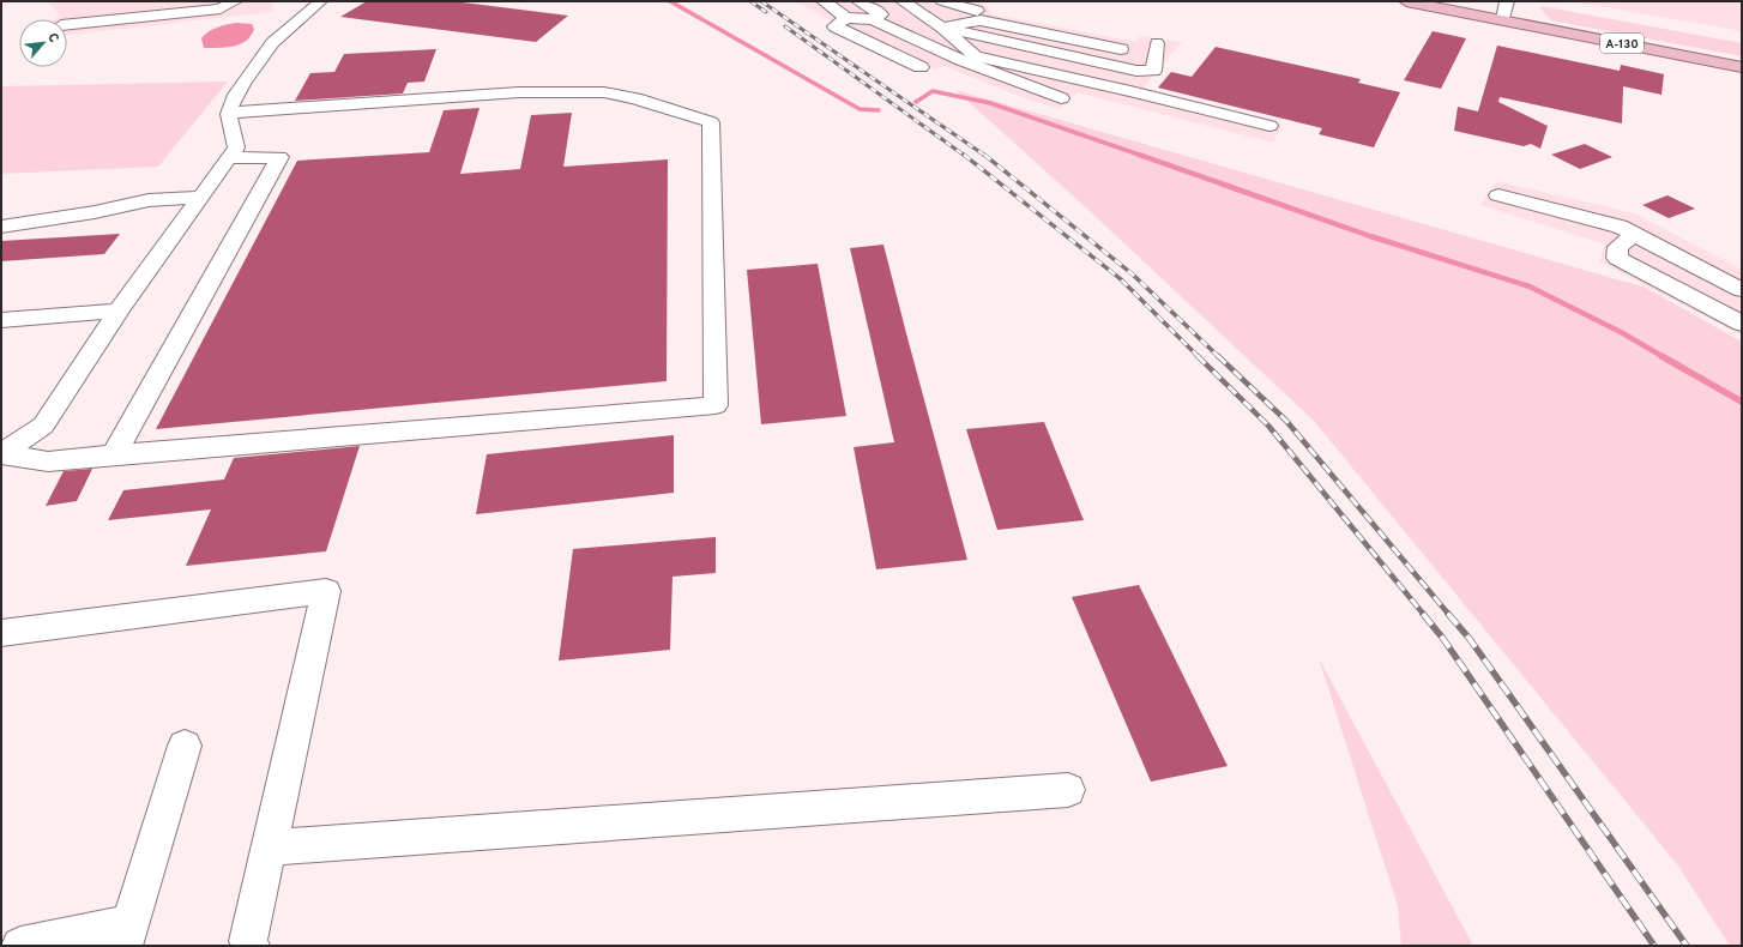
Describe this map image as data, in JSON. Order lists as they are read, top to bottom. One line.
{"streets":{"main road":["А-130"]},"north":"top right"}
